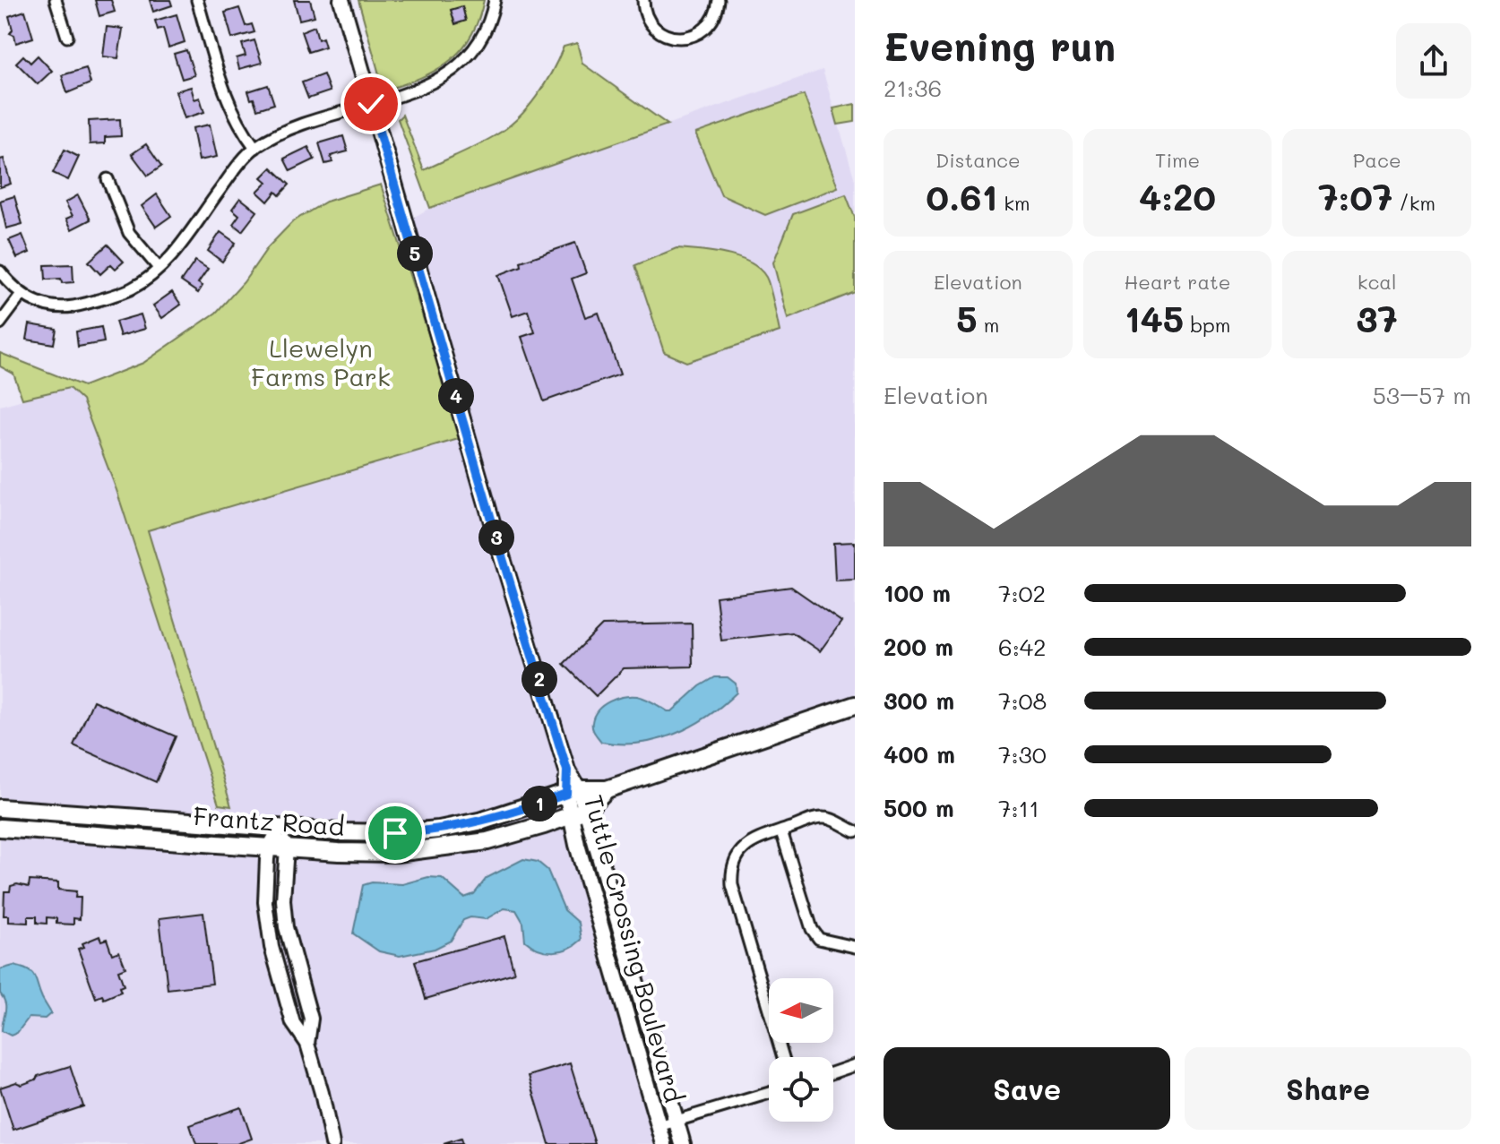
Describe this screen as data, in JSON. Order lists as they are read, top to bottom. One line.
{"streets":{"main road":["Frantz Road","Tuttle Crossing Boulevard"]},"crossings":[["Frantz Road","Tuttle Crossing Boulevard"]],"parks":["Llewelyn Farms Park"],"north":"left","page":{"heading":["Evening run","21:36"],"stats":[["Distance","0.61 km"],["Time","4:20"],["Pace","7:07 /km"],["Elevation","5 m"],["Heart rate","145 bpm"],["kcal","37"]],"pins":["5","4","3","2","1"],"chart":["Elevation","53–57 m"],"list":[{"name":"100 m","note":"7:02"},{"name":"200 m","note":"6:42"},{"name":"300 m","note":"7:08"},{"name":"400 m","note":"7:30"},{"name":"500 m","note":"7:11"}],"buttons":["Save","Share"]}}
